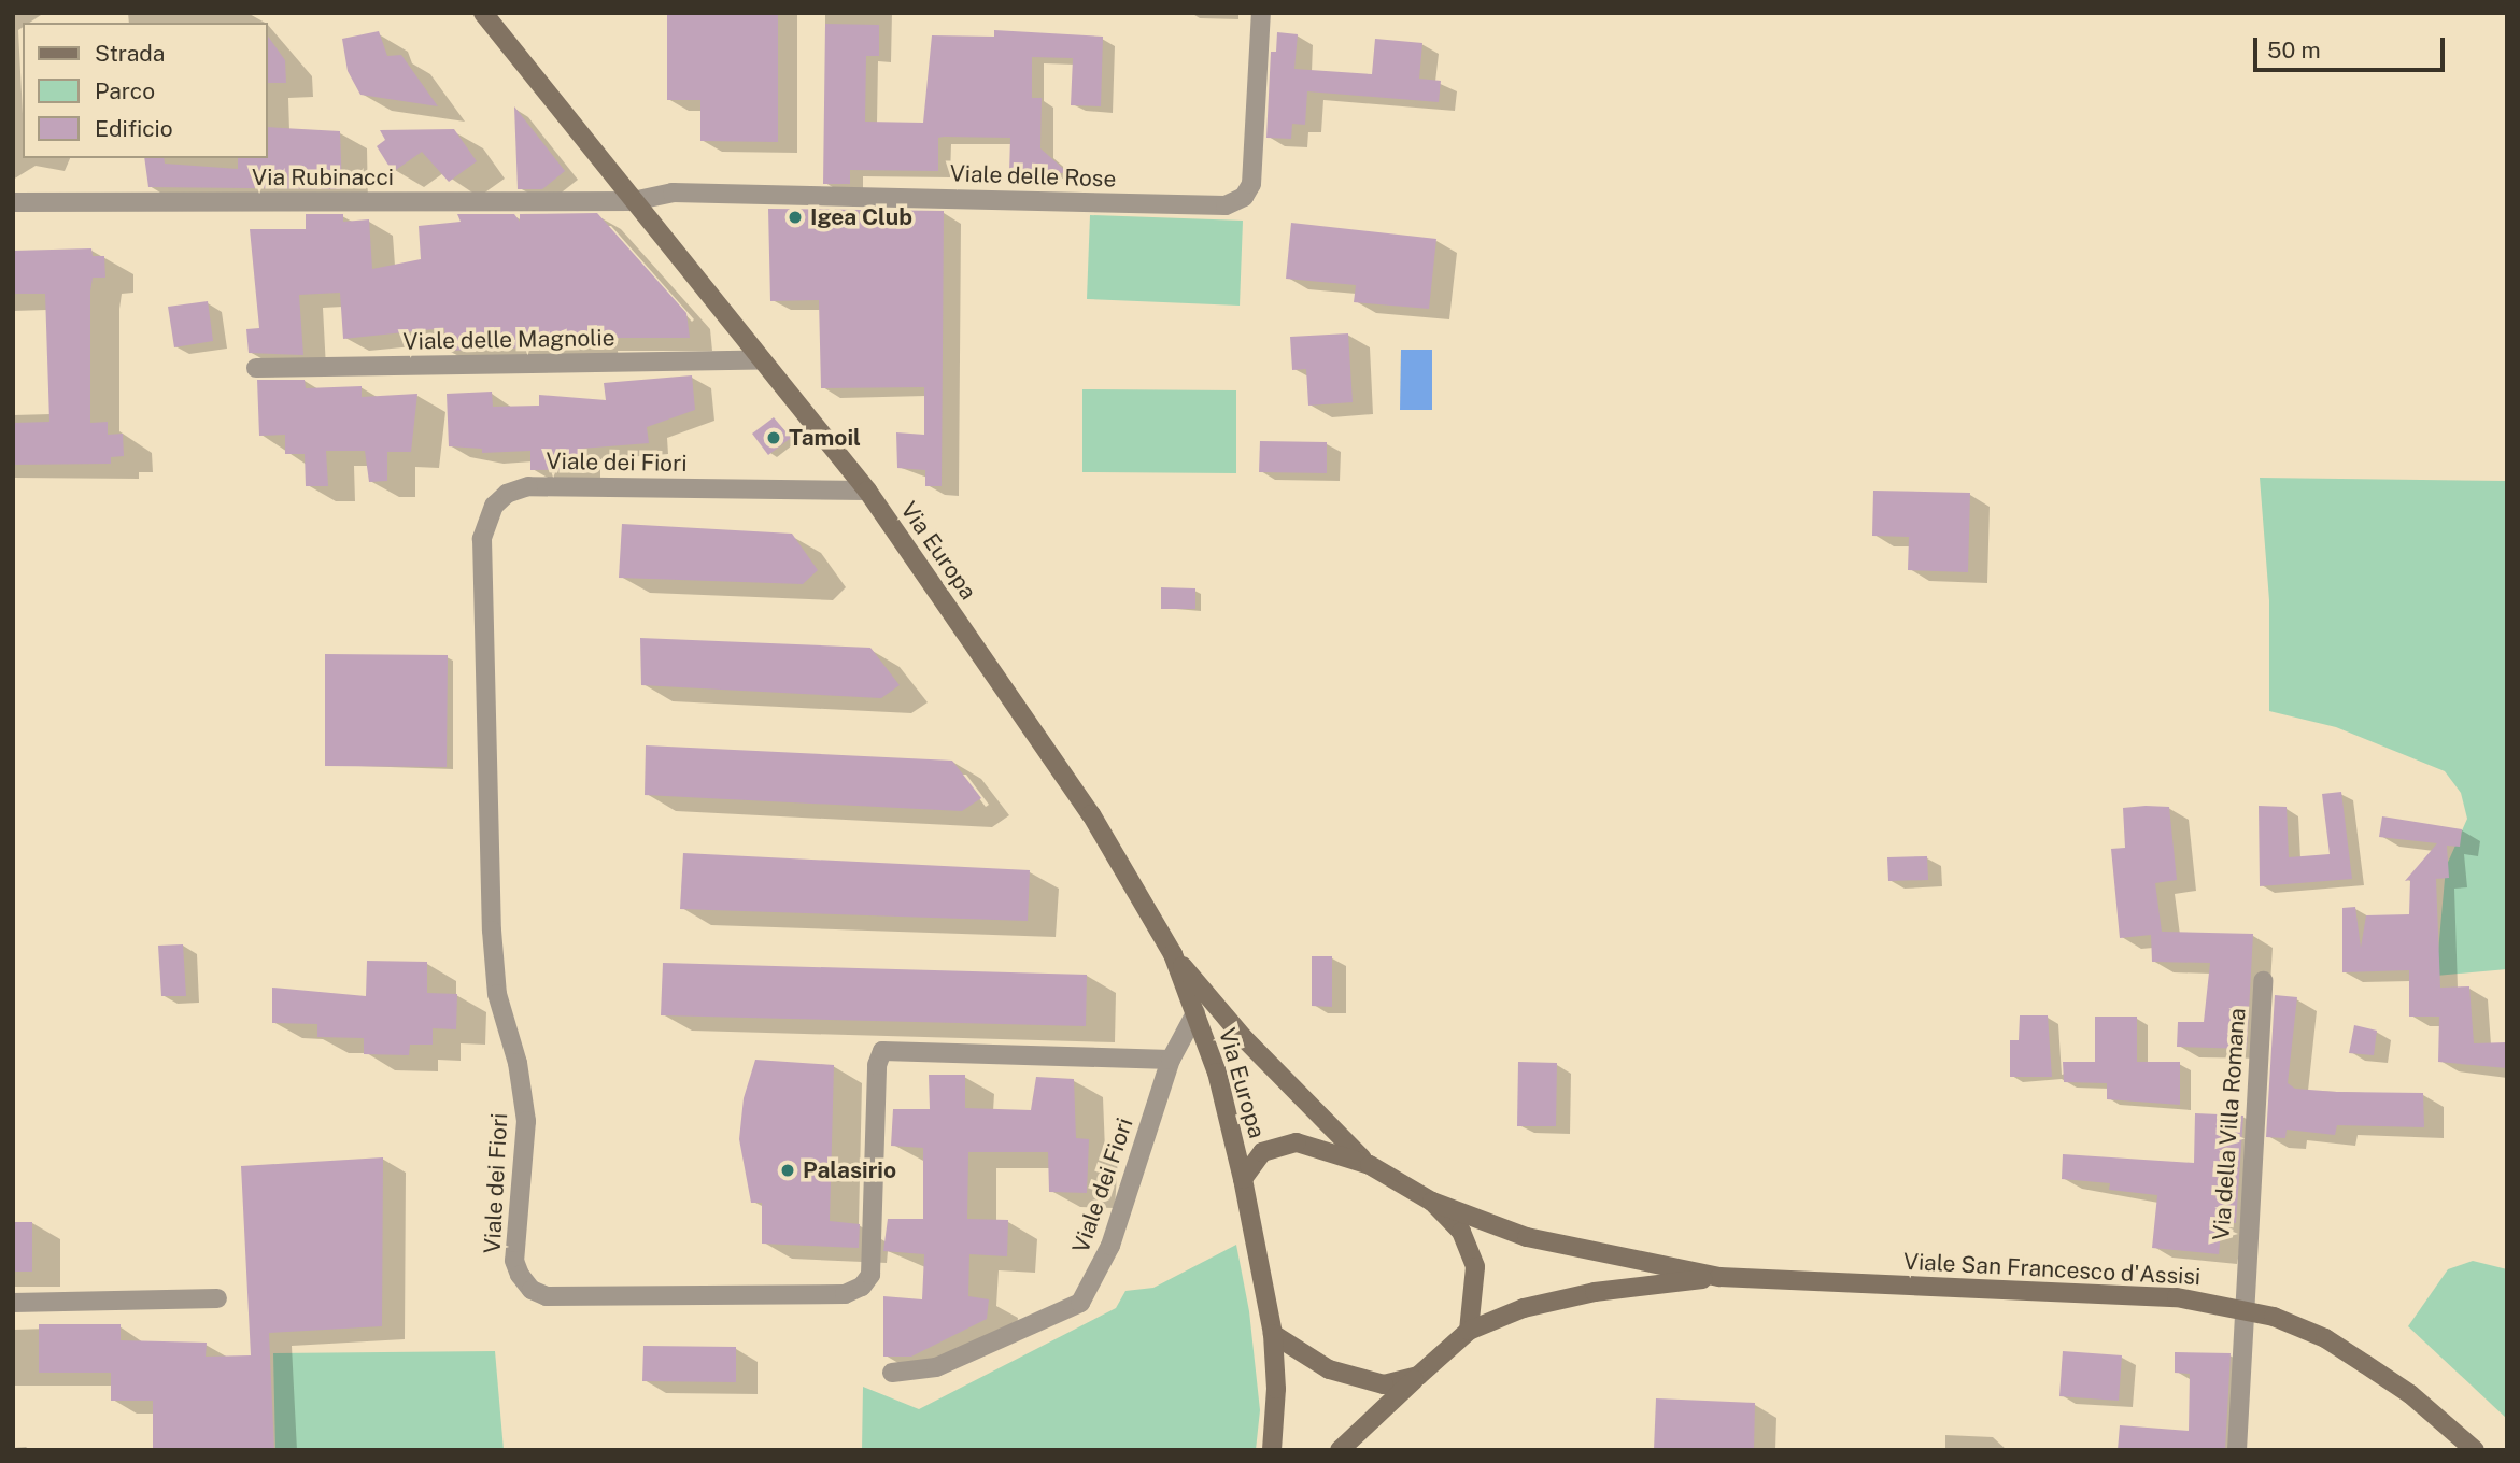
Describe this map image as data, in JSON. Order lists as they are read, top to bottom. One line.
{"streets":{"street":["Viale delle Rose","Via Rubinacci","Viale delle Magnolie","Viale dei Fiori","Via Europa","Via della Villa Romana","Viale San Francesco d'Assisi"]},"crossings":[["Viale delle Rose","Via Rubinacci"],["Viale delle Rose","Via Europa"],["Via Rubinacci","Via Europa"],["Viale delle Magnolie","Via Europa"],["Viale dei Fiori","Via Europa"],["Via Europa","Viale San Francesco d'Assisi"],["Via della Villa Romana","Viale San Francesco d'Assisi"]],"places":["Igea Club","Tamoil","Palasirio"],"legend":["Strada","Parco","Edificio"],"scale_bar":"50 m"}
